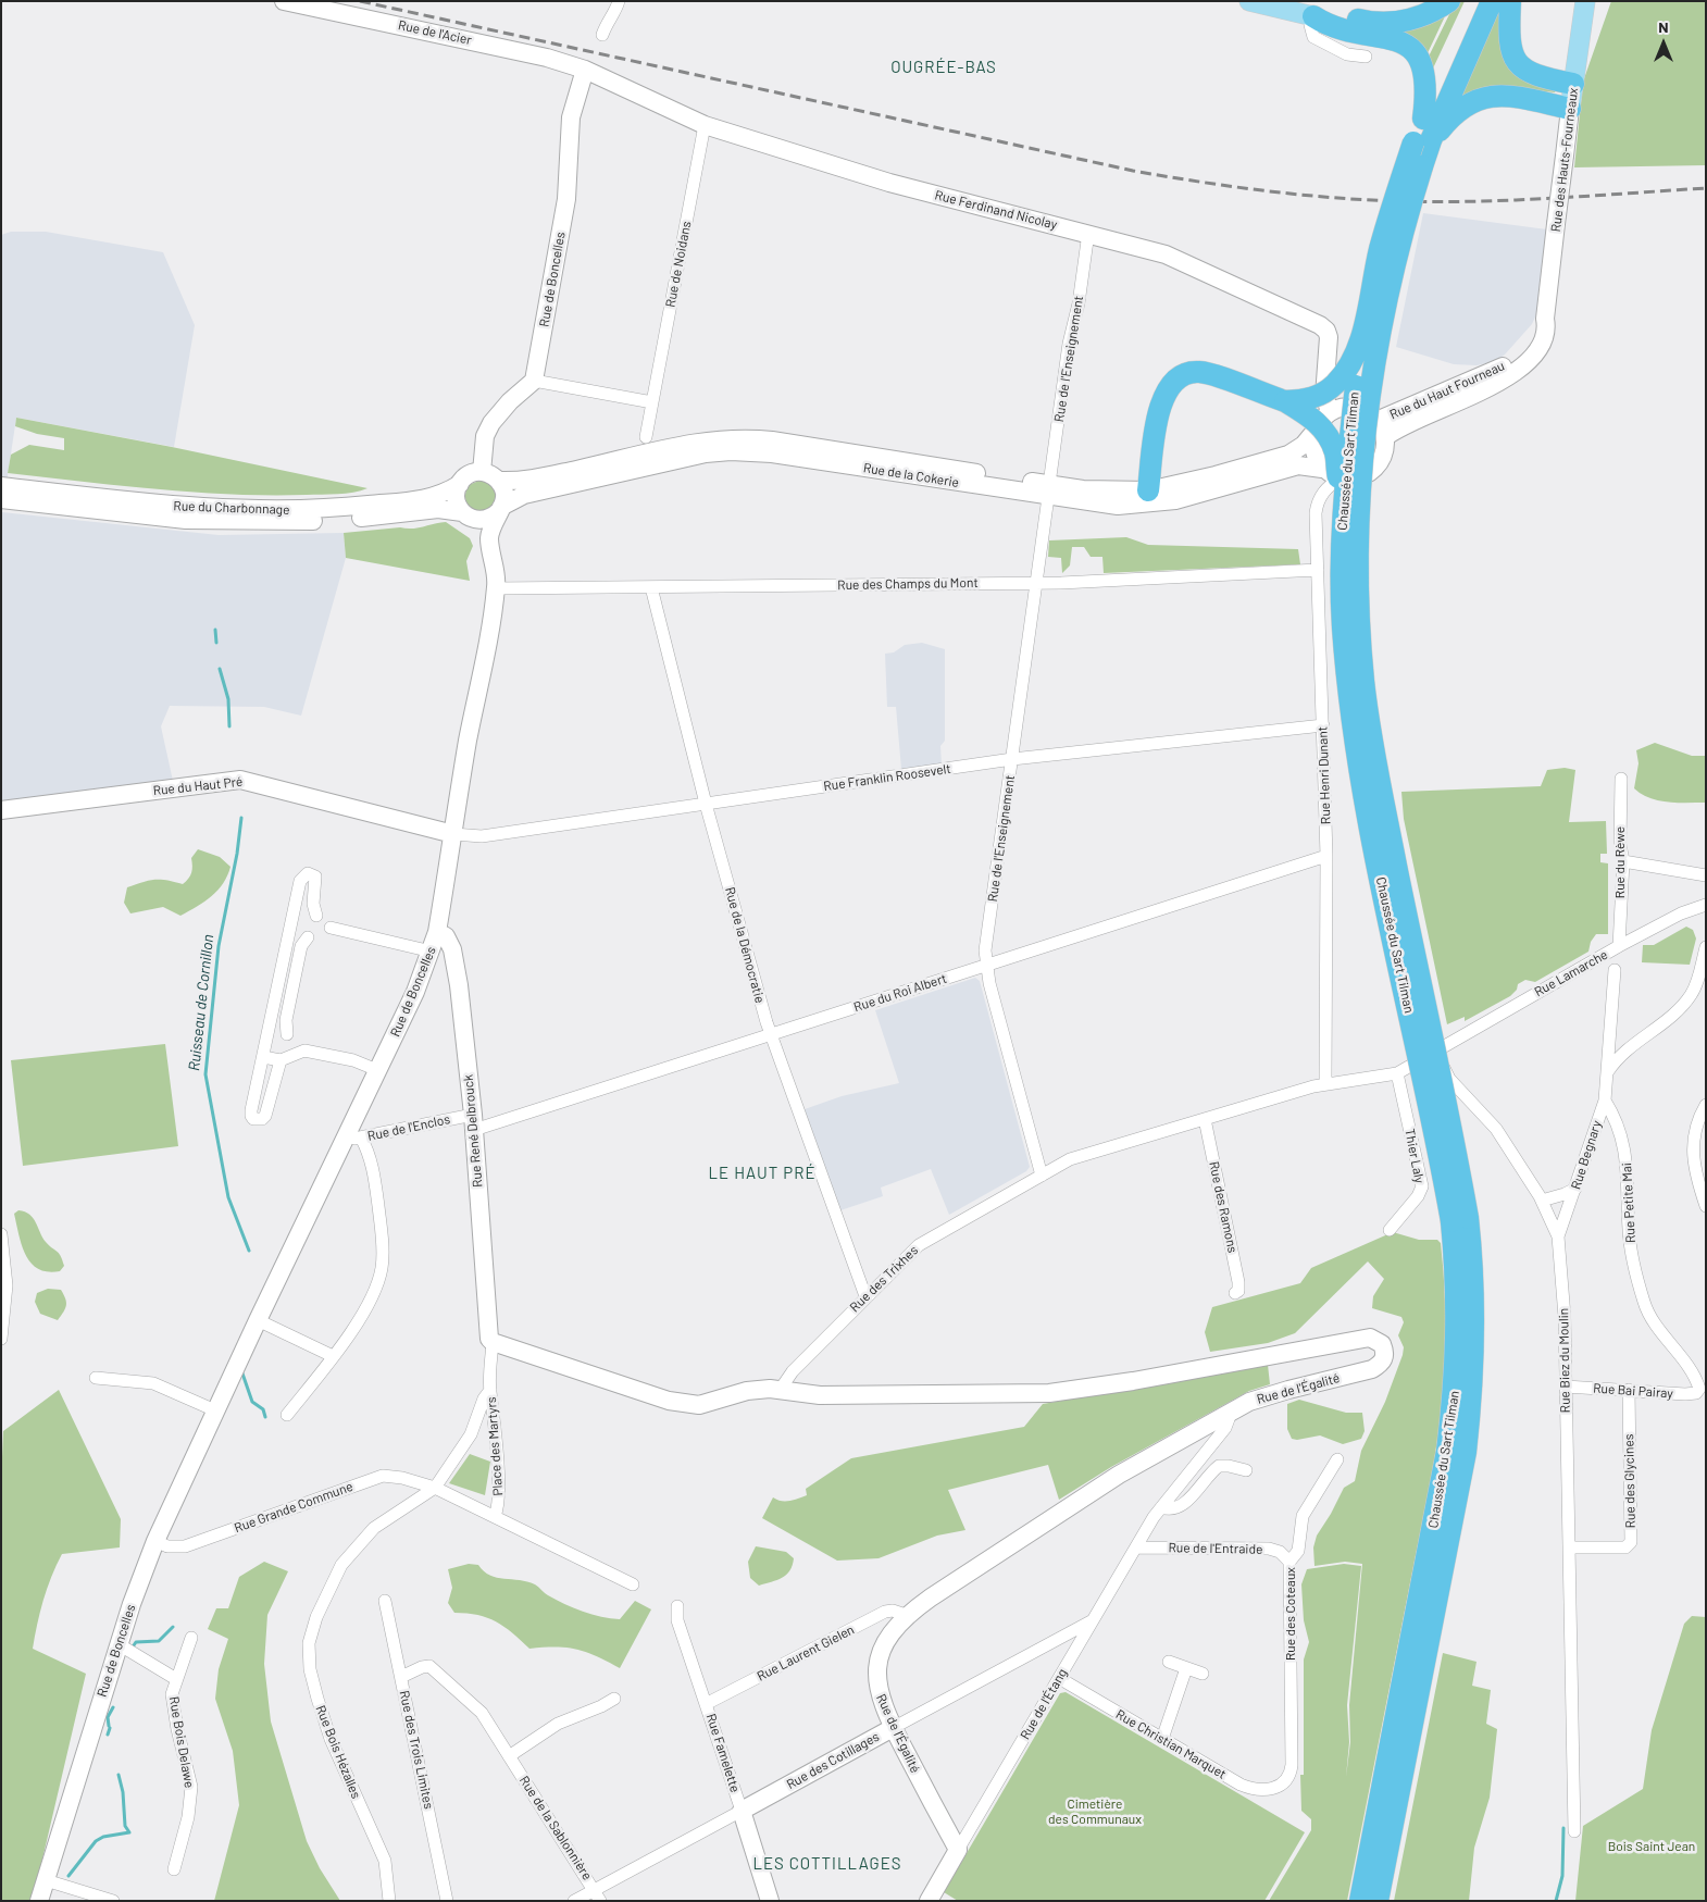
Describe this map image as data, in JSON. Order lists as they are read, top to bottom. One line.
{"streets":{"highway":["Chaussée du Sart Tilman"],"main road":["Rue de l'Acier","Rue des Hauts-Fourneaux","Rue Ferdinand Nicolay","Rue de Boncelles","Rue du Haut Fourneau","Rue de la Cokerie","Rue du Charbonnage","Rue du Haut Pré","Rue René Delbrouck","Rue de l'Égalité","Rue de l'Étang","Rue Famelette","Rue des Cotillages"],"street":["Rue de Noidans","Rue de l'Enseignement","Rue des Champs du Mont","Rue Henri Dunant","Rue Franklin Roosevelt","Rue du Rèwe","Rue de la Démocratie","Rue Lamarche","Rue du Roi Albert","Rue de l'Enclos","Rue Begnary","Thier Laly","Rue Petite Mai","Rue des Ramons","Rue des Trixhes","Rue Biez du Moulin","Rue Bai Pairay","Place des Martyrs","Rue des Glycines","Rue Grande Commune","Rue de l'Entraide","Rue des Coteaux","Rue Laurent Gielen","Rue Bois Delawe","Rue Christian Marquet","Rue des Trois Limites","Rue Bois Hézalles","Rue de la Sablonnière"]},"crossings":[["Rue de l'Acier","Rue Ferdinand Nicolay"],["Rue de l'Acier","Rue de Boncelles"],["Rue des Hauts-Fourneaux","Rue du Haut Fourneau"],["Rue Ferdinand Nicolay","Rue de Noidans"],["Rue Ferdinand Nicolay","Rue de Boncelles"],["Rue Ferdinand Nicolay","Rue de l'Enseignement"],["Rue Ferdinand Nicolay","Rue de la Cokerie"],["Rue de Boncelles","Rue de la Cokerie"],["Rue de Boncelles","Rue du Charbonnage"],["Rue de Boncelles","Rue des Champs du Mont"],["Rue de Boncelles","Rue Franklin Roosevelt"],["Rue de Boncelles","Rue du Haut Pré"],["Rue de Boncelles","Rue de l'Enclos"],["Rue de Boncelles","Rue René Delbrouck"],["Rue de Boncelles","Rue Grande Commune"],["Rue de Boncelles","Rue Bois Delawe"],["Rue de l'Enseignement","Rue de la Cokerie"],["Rue de l'Enseignement","Rue des Champs du Mont"],["Rue de l'Enseignement","Rue Franklin Roosevelt"],["Rue de l'Enseignement","Rue du Roi Albert"],["Rue de l'Enseignement","Rue des Trixhes"],["Chaussée du Sart Tilman","Rue de la Cokerie"],["Chaussée du Sart Tilman","Rue Henri Dunant"],["Rue de la Cokerie","Rue du Charbonnage"],["Rue de la Cokerie","Rue Henri Dunant"],["Rue des Champs du Mont","Rue Henri Dunant"],["Rue des Champs du Mont","Rue de la Démocratie"],["Rue Henri Dunant","Rue Franklin Roosevelt"],["Rue Henri Dunant","Rue du Roi Albert"],["Rue Henri Dunant","Rue des Trixhes"],["Rue Franklin Roosevelt","Rue du Haut Pré"],["Rue Franklin Roosevelt","Rue de la Démocratie"],["Rue du Rèwe","Rue Lamarche"],["Rue de la Démocratie","Rue du Roi Albert"],["Rue de la Démocratie","Rue des Trixhes"],["Rue Lamarche","Rue Biez du Moulin"],["Rue du Roi Albert","Rue de l'Enclos"],["Rue du Roi Albert","Rue René Delbrouck"],["Rue de l'Enclos","Rue René Delbrouck"],["Rue René Delbrouck","Place des Martyrs"],["Rue Begnary","Rue Petite Mai"],["Rue Begnary","Rue Biez du Moulin"],["Rue Petite Mai","Rue Bai Pairay"],["Rue des Ramons","Rue des Trixhes"],["Rue des Trixhes","Rue de l'Égalité"],["Rue Biez du Moulin","Rue Bai Pairay"],["Rue Biez du Moulin","Rue des Glycines"],["Rue de l'Égalité","Rue Laurent Gielen"],["Rue de l'Égalité","Rue de l'Étang"],["Rue de l'Égalité","Rue des Cotillages"],["Rue Bai Pairay","Rue des Glycines"],["Place des Martyrs","Rue Grande Commune"],["Place des Martyrs","Rue Bois Hézalles"],["Rue Grande Commune","Rue Bois Hézalles"],["Rue de l'Entraide","Rue des Coteaux"],["Rue de l'Entraide","Rue de l'Étang"],["Rue des Coteaux","Rue Christian Marquet"],["Rue Laurent Gielen","Rue Famelette"],["Rue de l'Étang","Rue Christian Marquet"],["Rue de l'Étang","Rue des Cotillages"],["Rue des Trois Limites","Rue de la Sablonnière"],["Rue Famelette","Rue des Cotillages"],["Rue des Cotillages","Rue de la Sablonnière"]],"districts":["OUGRÉE-BAS","LE HAUT PRÉ","LES COTTILLAGES"],"water":["Ruisseau de Cornillon"],"parks":["Cimetière des Communaux","Bois Saint Jean"],"north":"top"}
